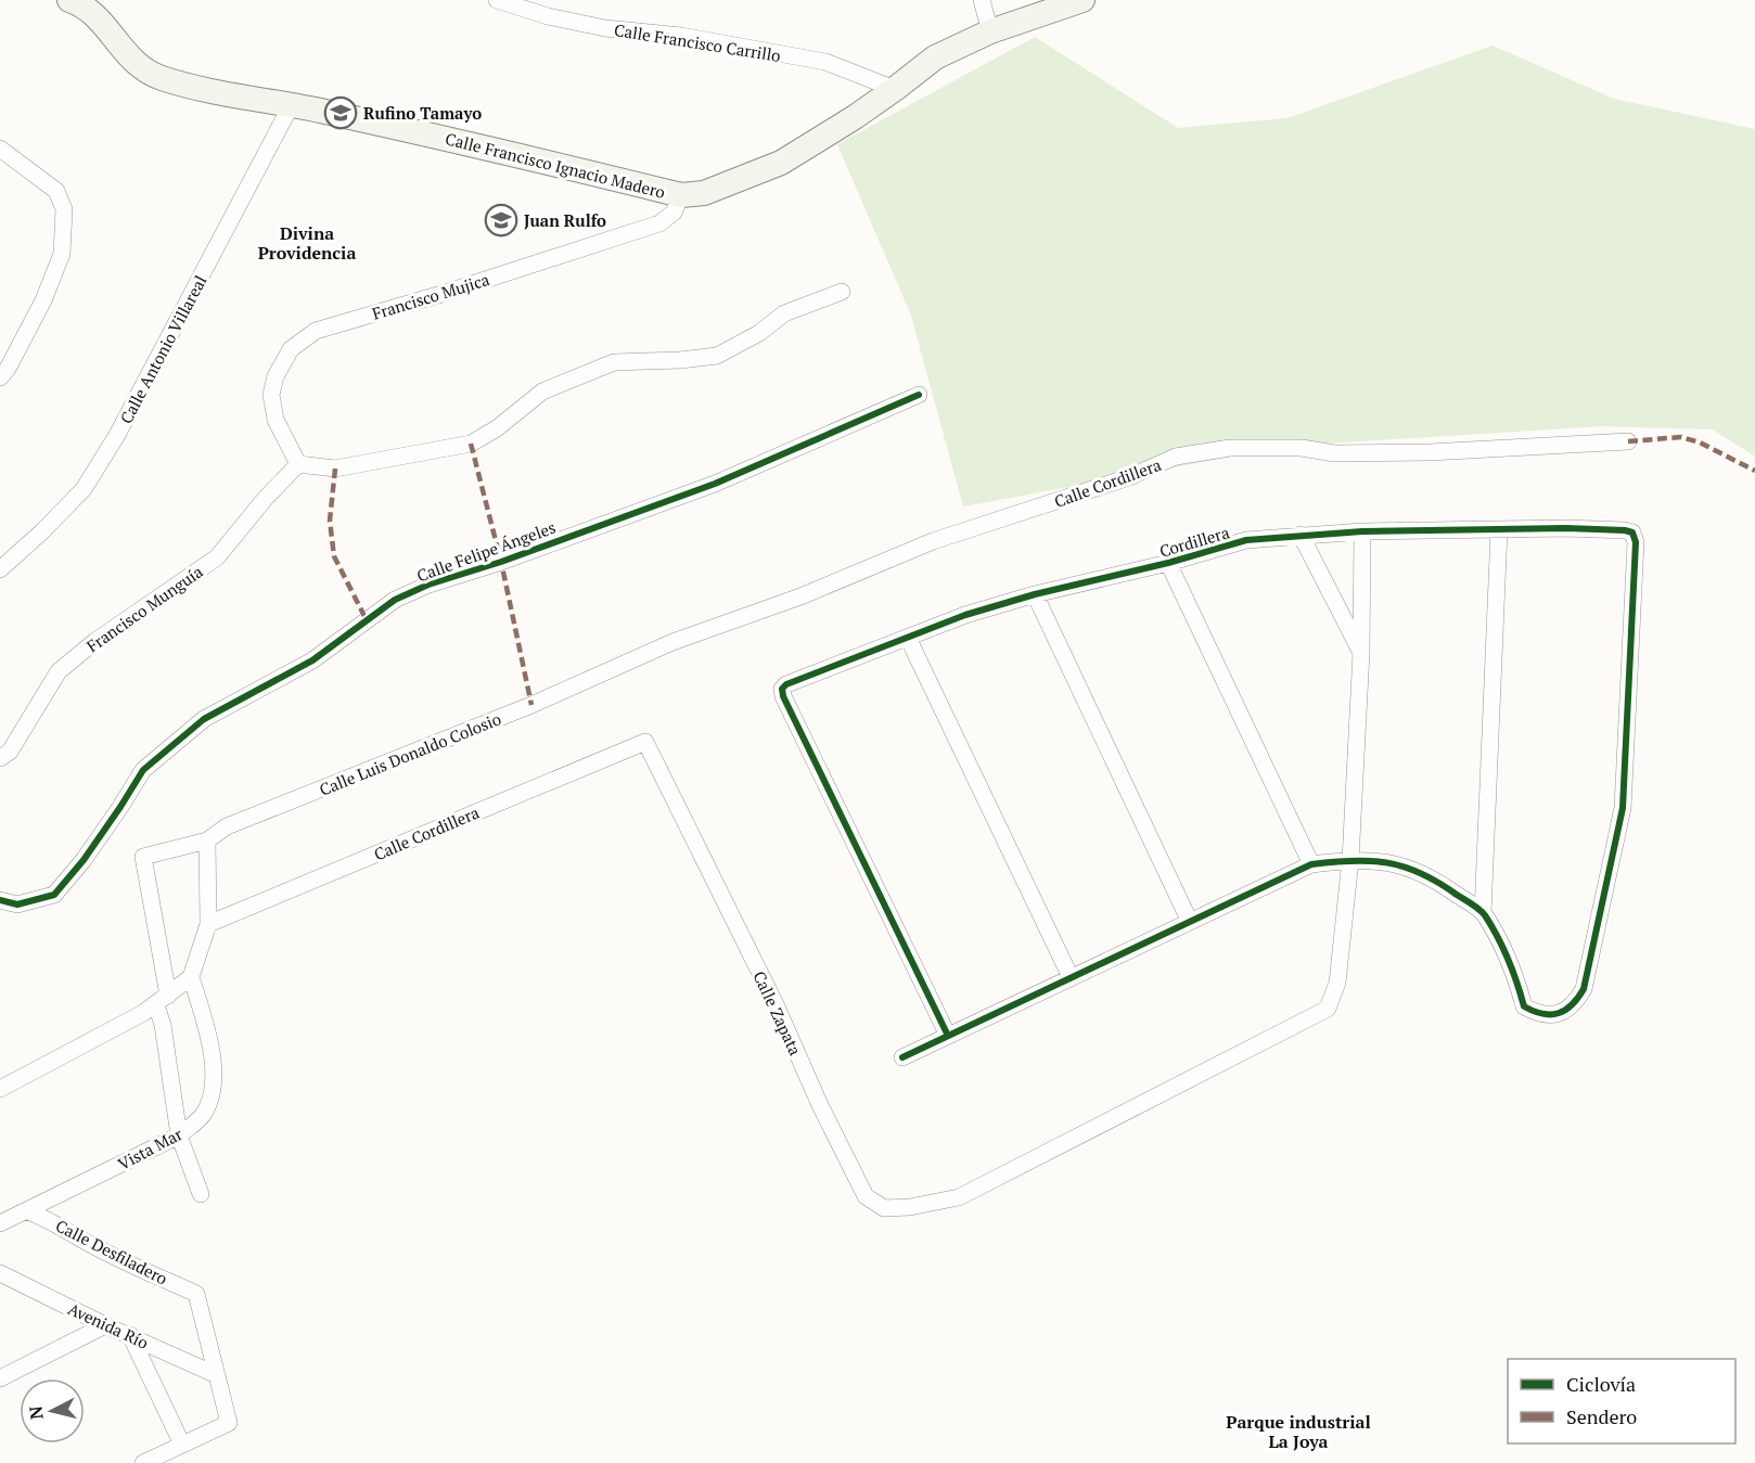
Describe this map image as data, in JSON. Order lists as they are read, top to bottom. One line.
{"streets":{"main road":["Calle Francisco Ignacio Madero"],"street":["Calle Francisco Carrillo","Francisco Mujica","Calle Antonio Villareal","Calle Cordillera","Cordillera","Calle Felipe Ángeles","Francisco Munguía","Calle Luis Donaldo Colosio","Calle Zapata","Vista Mar","Calle Desfiladero","Avenida Río"]},"crossings":[["Calle Francisco Carrillo","Calle Francisco Ignacio Madero"],["Calle Francisco Ignacio Madero","Francisco Mujica"],["Calle Francisco Ignacio Madero","Calle Antonio Villareal"],["Francisco Mujica","Francisco Munguía"],["Calle Cordillera","Calle Luis Donaldo Colosio"],["Calle Cordillera","Calle Zapata"],["Cordillera","Calle Zapata"],["Vista Mar","Calle Desfiladero"],["Calle Desfiladero","Avenida Río"]],"districts":["Divina Providencia","Parque industrial La Joya"],"places":{"school or university":["Rufino Tamayo","Juan Rulfo"]},"legend":["Ciclovía","Sendero"],"north":"left"}
